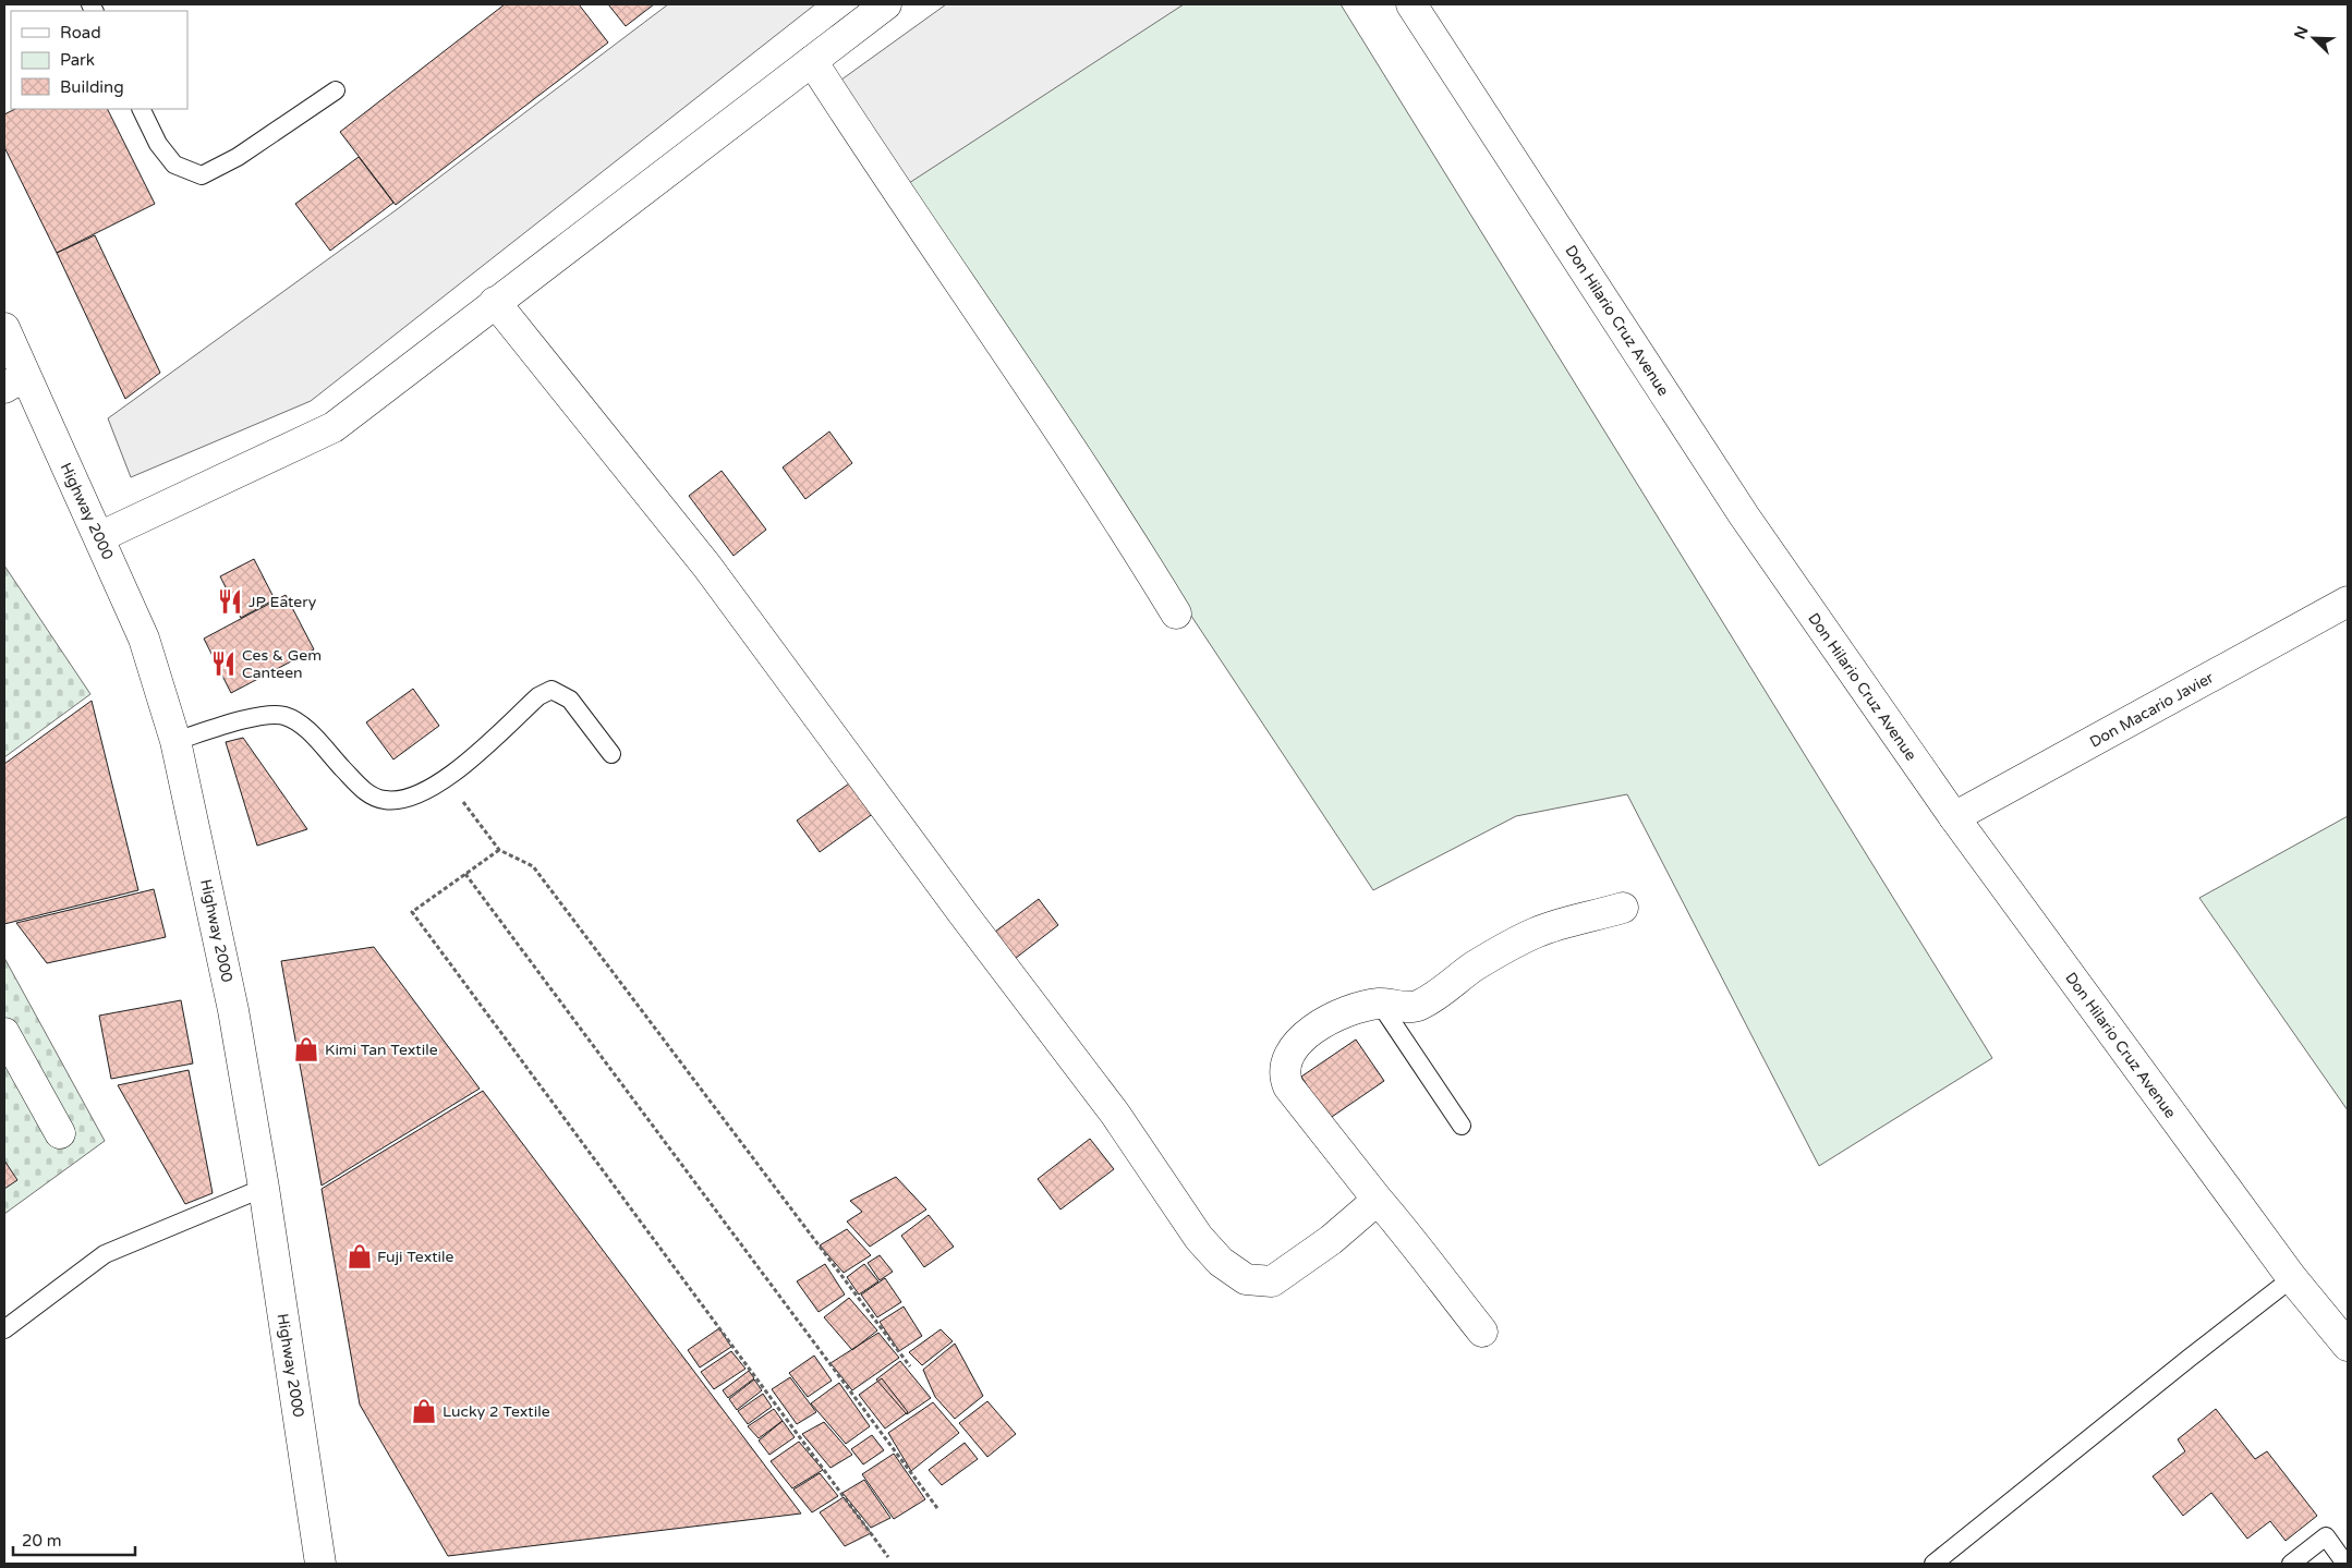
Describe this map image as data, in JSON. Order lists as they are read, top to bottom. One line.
{"streets":{"street":["Don Hilario Cruz Avenue","Highway 2000","Don Macario Javier"]},"crossings":[["Don Hilario Cruz Avenue","Don Macario Javier"]],"places":{"restaurant":["JP Eatery","Ces & Gem Canteen"],"shop":["Kimi Tan Textile","Fuji Textile","Lucky 2 Textile"]},"legend":["Road","Park","Building"],"scale_bar":"20 m","north":"top left"}
